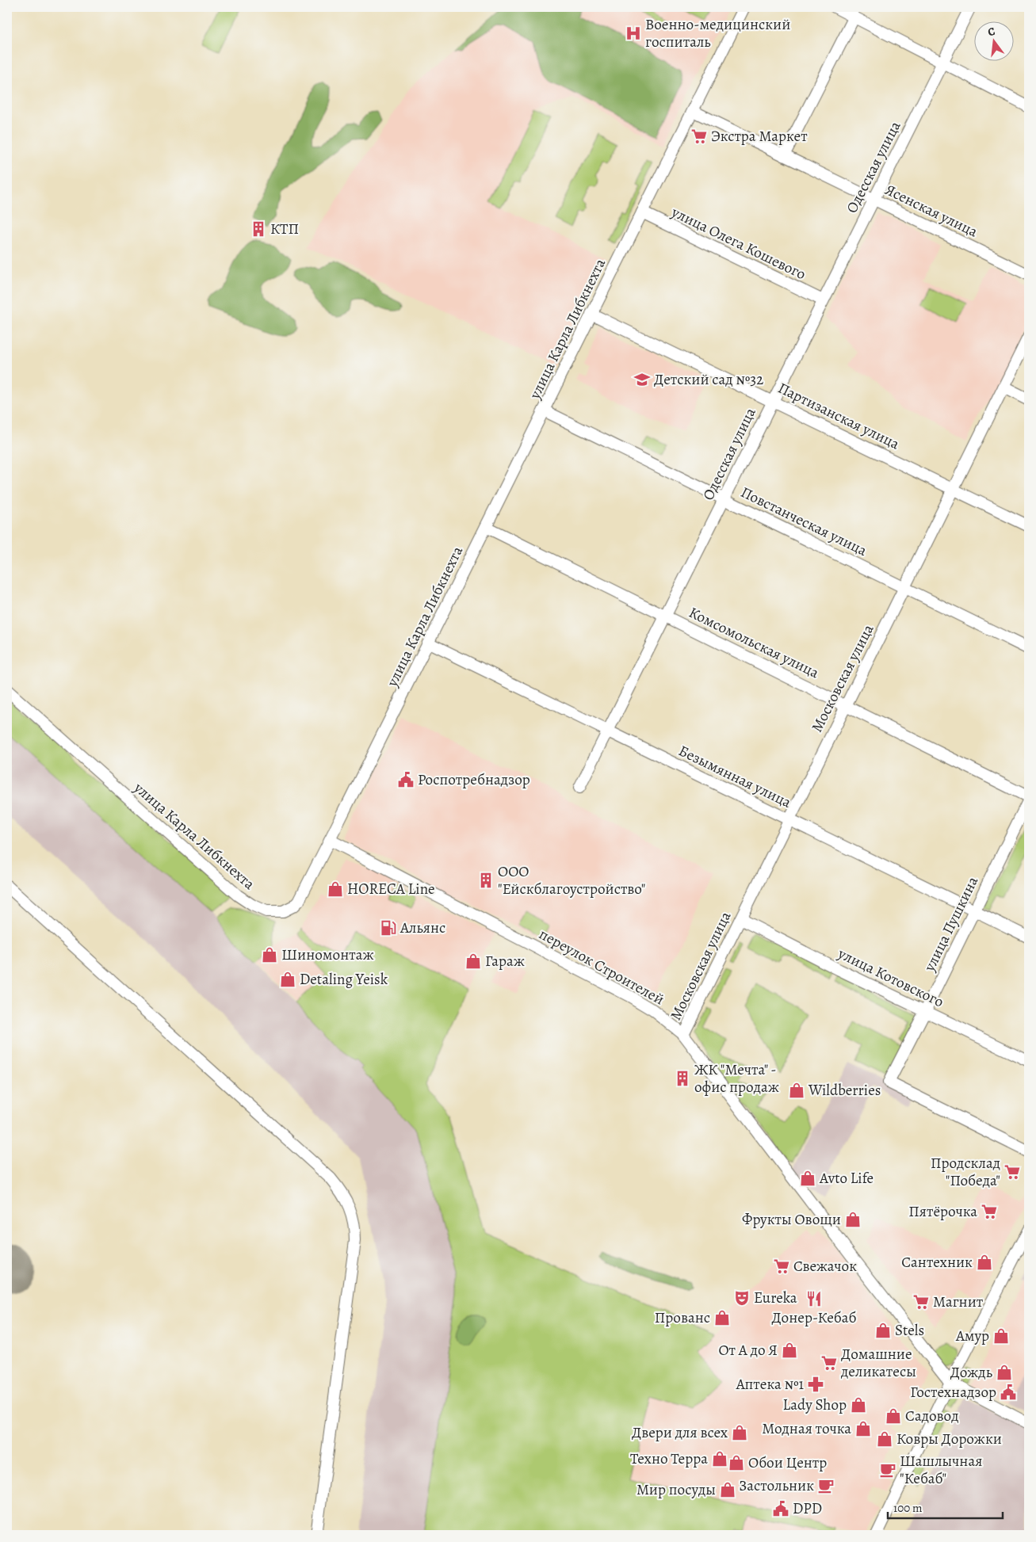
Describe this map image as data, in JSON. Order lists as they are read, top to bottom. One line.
{"streets":{"street":["Одесская улица","Ясенская улица","улица Олега Кошевого","улица Карла Либкнехта","Партизанская улица","Повстанческая улица","Комсомольская улица","Московская улица","Безымянная улица","улица Пушкина","переулок Строителей","улица Котовского"]},"crossings":[["Одесская улица","Ясенская улица"],["Одесская улица","улица Олега Кошевого"],["Одесская улица","Партизанская улица"],["Одесская улица","Повстанческая улица"],["Одесская улица","Комсомольская улица"],["Одесская улица","Безымянная улица"],["Ясенская улица","улица Карла Либкнехта"],["улица Олега Кошевого","улица Карла Либкнехта"],["улица Карла Либкнехта","Партизанская улица"],["улица Карла Либкнехта","Повстанческая улица"],["улица Карла Либкнехта","Комсомольская улица"],["улица Карла Либкнехта","Безымянная улица"],["улица Карла Либкнехта","переулок Строителей"],["Партизанская улица","Московская улица"],["Повстанческая улица","Московская улица"],["Комсомольская улица","Московская улица"],["Комсомольская улица","улица Пушкина"],["Московская улица","Безымянная улица"],["Московская улица","переулок Строителей"],["Московская улица","улица Котовского"],["Безымянная улица","улица Пушкина"],["улица Пушкина","улица Котовского"]],"places":{"hospital":["Военно-медицинский госпиталь"],"supermarket":["Экстра Маркет","Продсклад \"Победа\"","Пятёрочка","Свежачок","Магнит","Домашние деликатесы"],"building":["КТП","ООО \"Ейскблагоустройство\"","ЖК \"Мечта\" - офис продаж"],"school or university":["Детский сад №32"],"public building":["Роспотребнадзор","Гостехнадзор","DPD"],"shop":["HORECA Line","Шиномонтаж","Гараж","Detaling Yeisk","Wildberries","Avto Life","Фрукты Овощи","Сантехник","Прованс","Stels","Амур","От А до Я","Дождь","Lady Shop","Садовод","Модная точка","Двери для всех","Ковры Дорожки","Техно Терра","Обои Центр","Мир посуды"],"fuel station":["Альянс"],"theatre":["Eureka"],"restaurant":["Донер-Кебаб"],"pharmacy":["Аптека №1"],"cafe":["Шашлычная \"Кебаб\"","Застольник"]},"scale_bar":"100 m","north":"top"}
